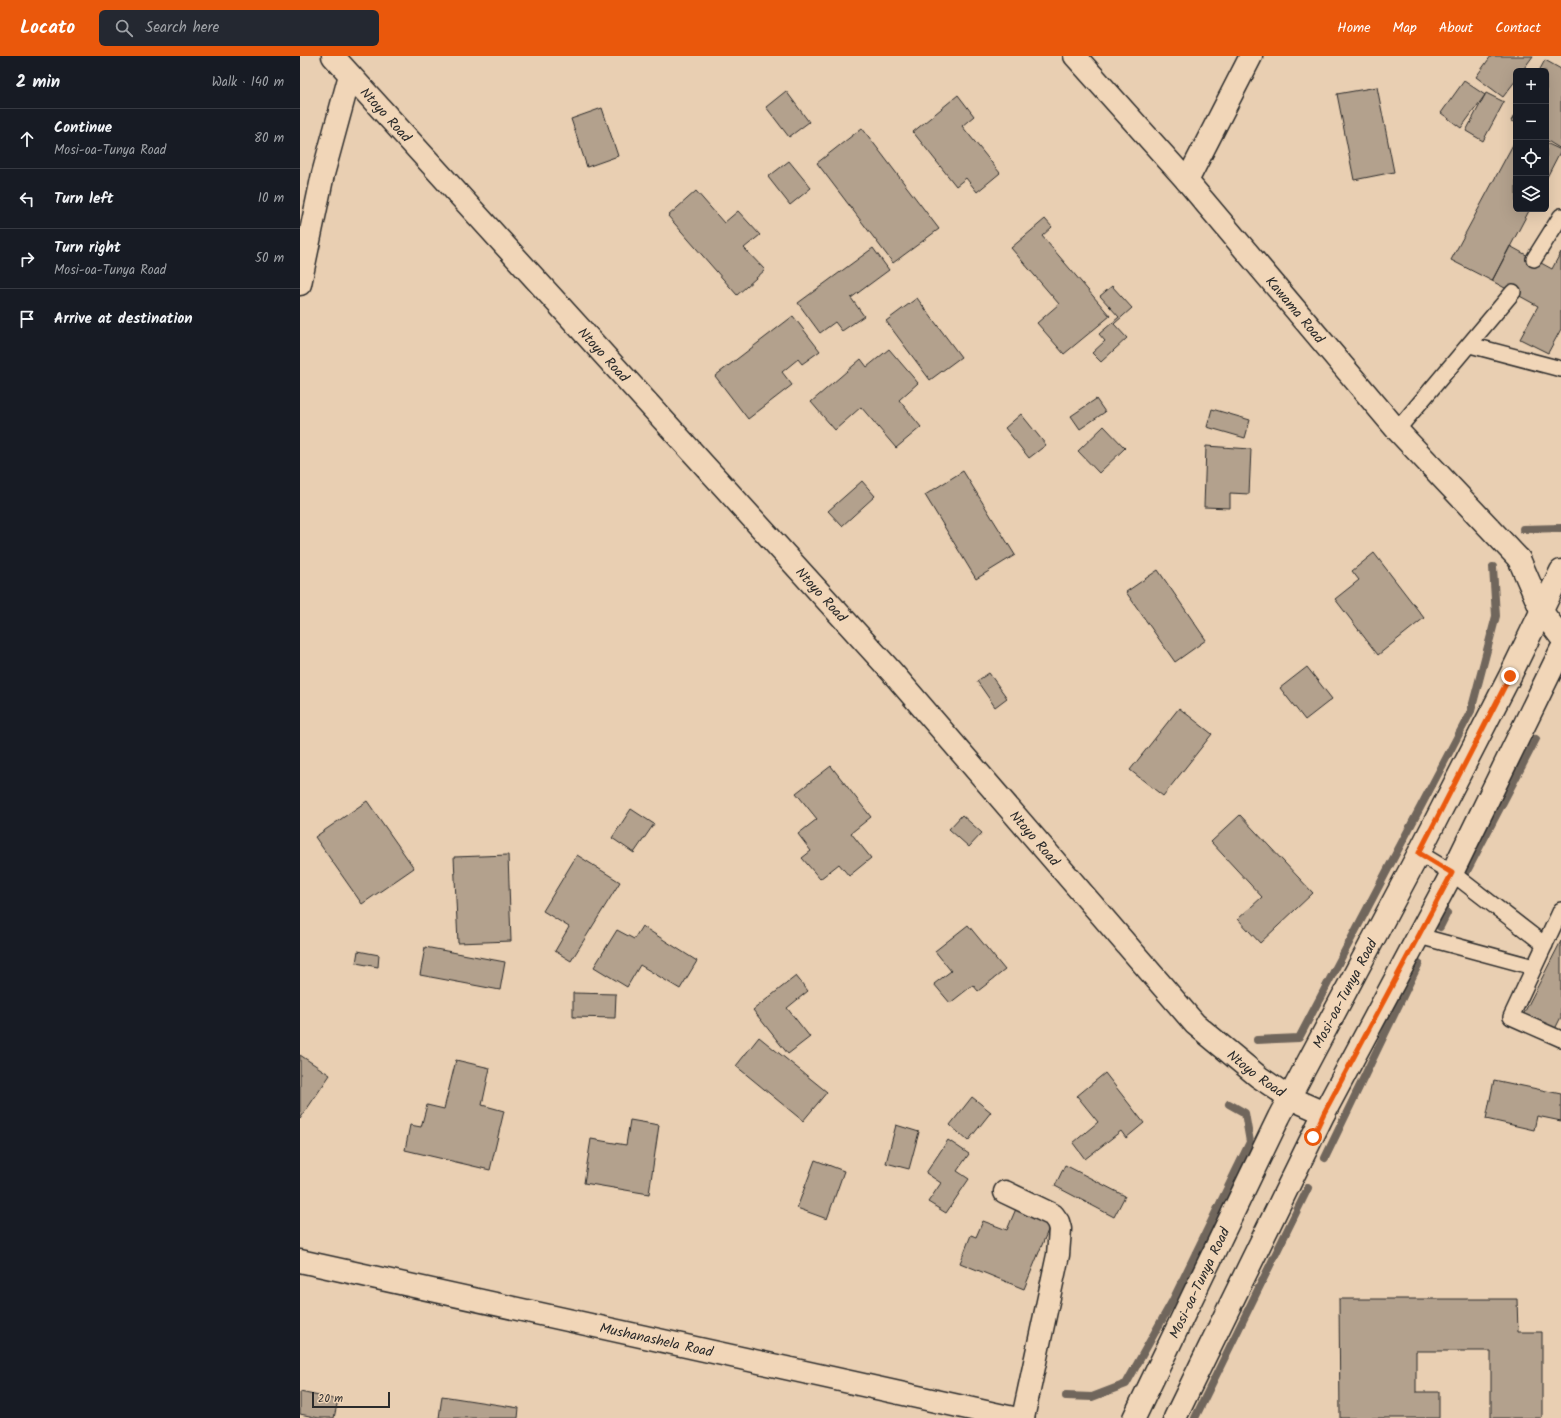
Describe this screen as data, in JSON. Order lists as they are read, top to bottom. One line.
{"streets":{"street":["Ntoyo Road","Kawama Road","Mosi-oa-Tunya Road","Mushanashela Road"]},"crossings":[["Ntoyo Road","Mosi-oa-Tunya Road"]],"scale_bar":"20 m","page":{"header":"Locato","search":"Search here","nav":["Home","Map","About","Contact"],"heading":["2 min","Walk · 140 m"],"map_buttons":["+","−"],"list":[["Continue","Mosi-oa-Tunya Road","80 m"],["Turn left","10 m"],["Turn right","Mosi-oa-Tunya Road","50 m"],"Arrive at destination"],"scale":"20 m"}}
